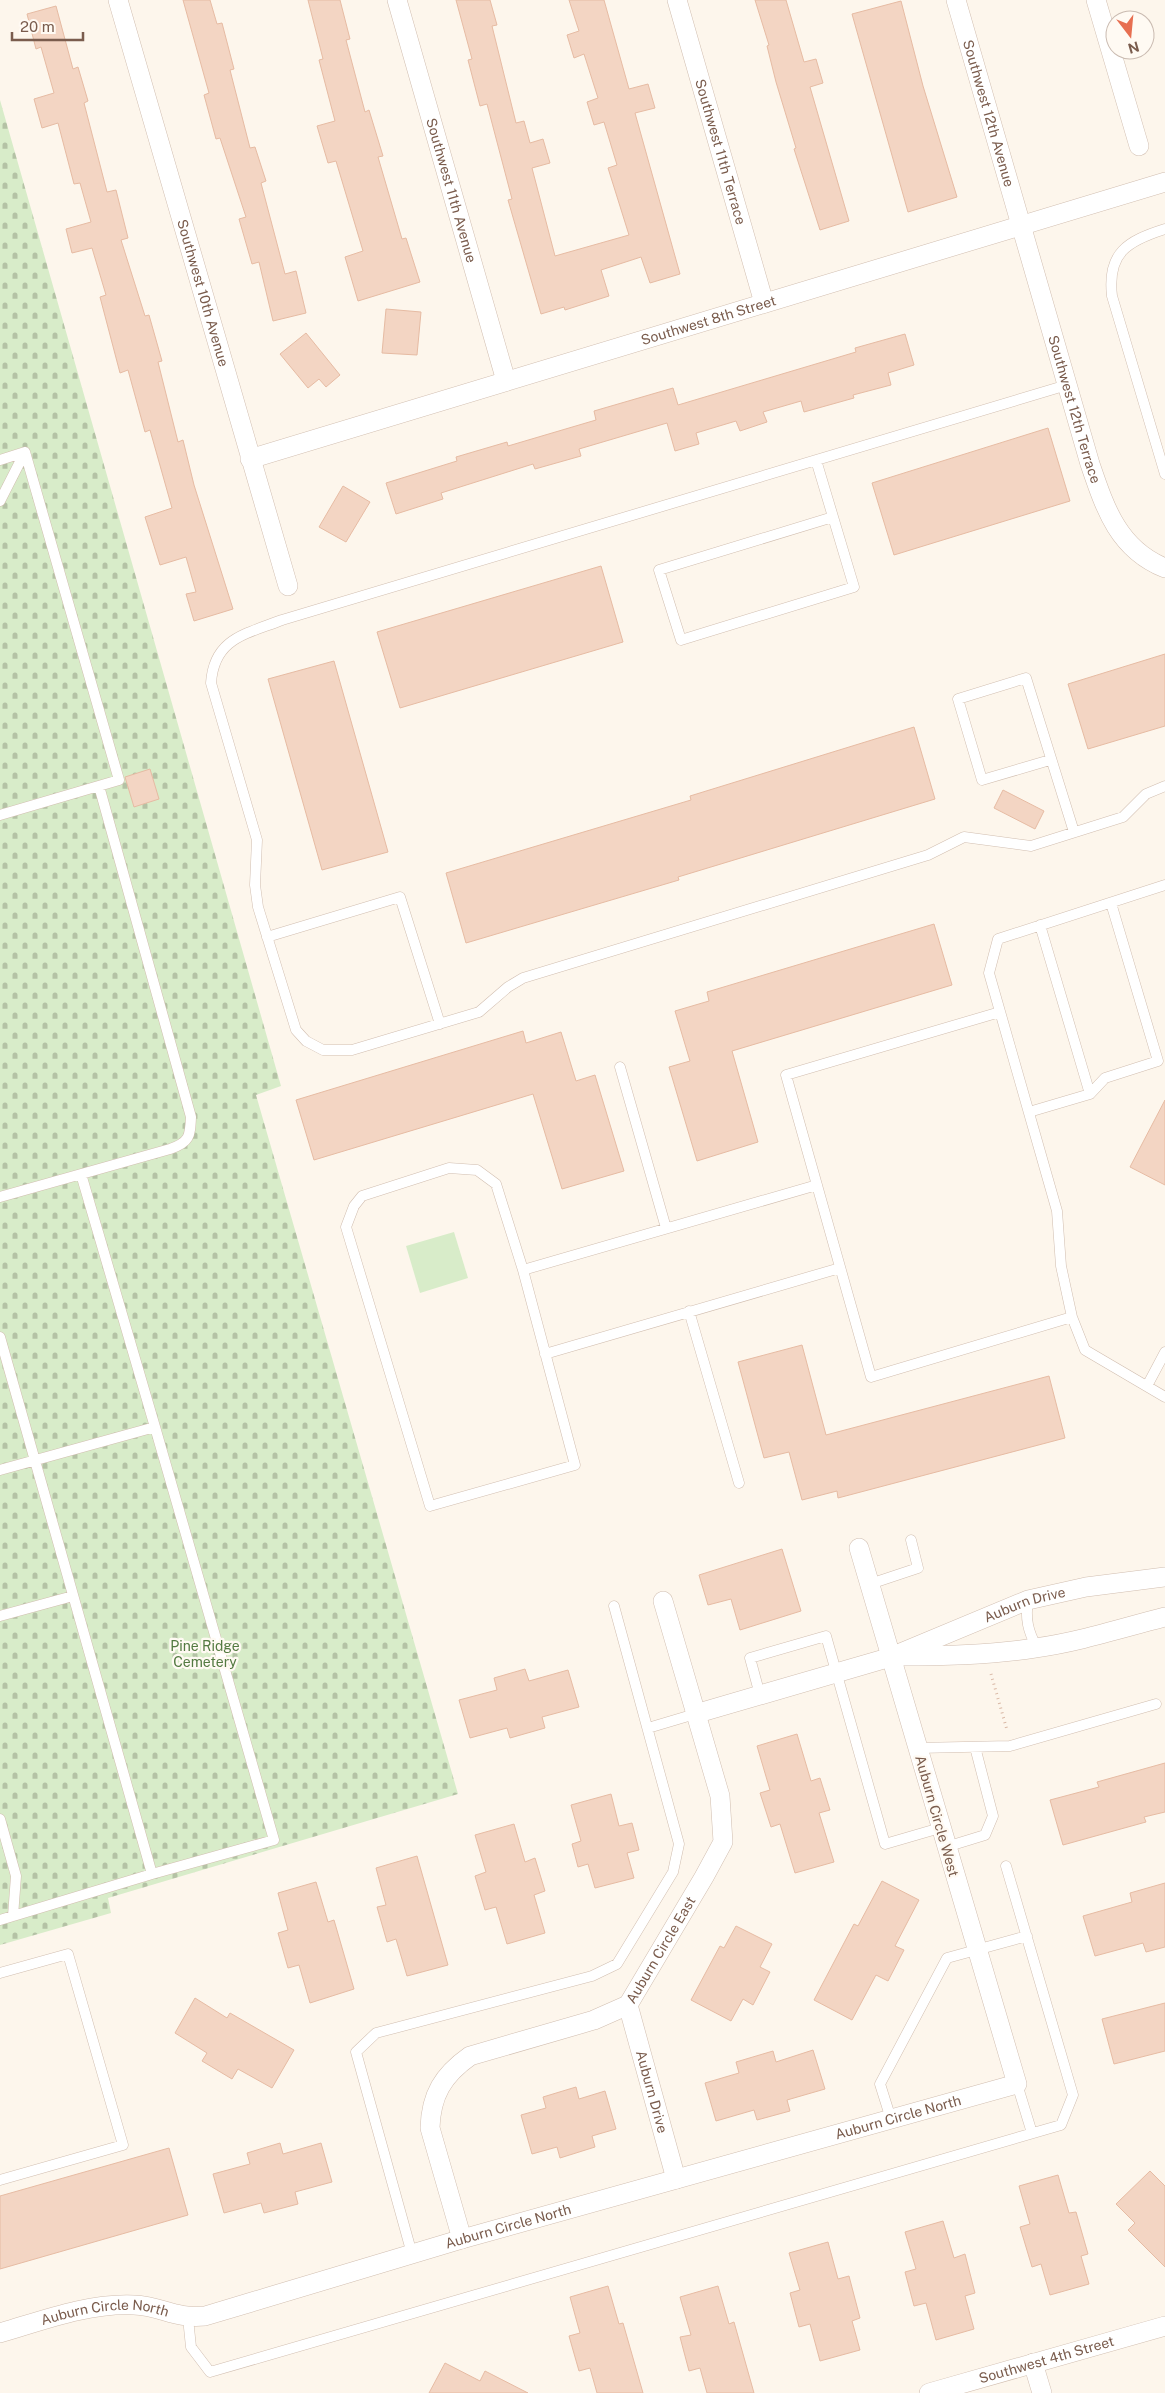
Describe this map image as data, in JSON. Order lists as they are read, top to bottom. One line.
{"streets":{"street":["Southwest 12th Avenue","Southwest 11th Terrace","Southwest 11th Avenue","Southwest 10th Avenue","Southwest 8th Street","Southwest 12th Terrace","Auburn Drive","Auburn Circle West","Auburn Circle East","Auburn Circle North","Southwest 4th Street"]},"crossings":[["Southwest 12th Avenue","Southwest 8th Street"],["Southwest 12th Avenue","Southwest 12th Terrace"],["Southwest 11th Terrace","Southwest 8th Street"],["Southwest 11th Avenue","Southwest 8th Street"],["Southwest 10th Avenue","Southwest 8th Street"],["Southwest 8th Street","Southwest 12th Terrace"],["Auburn Drive","Auburn Circle West"],["Auburn Drive","Auburn Circle East"],["Auburn Drive","Auburn Circle North"],["Auburn Circle West","Auburn Circle North"],["Auburn Circle East","Auburn Circle North"]],"parks":["Pine Ridge Cemetery"],"scale_bar":"20 m","north":"bottom"}
